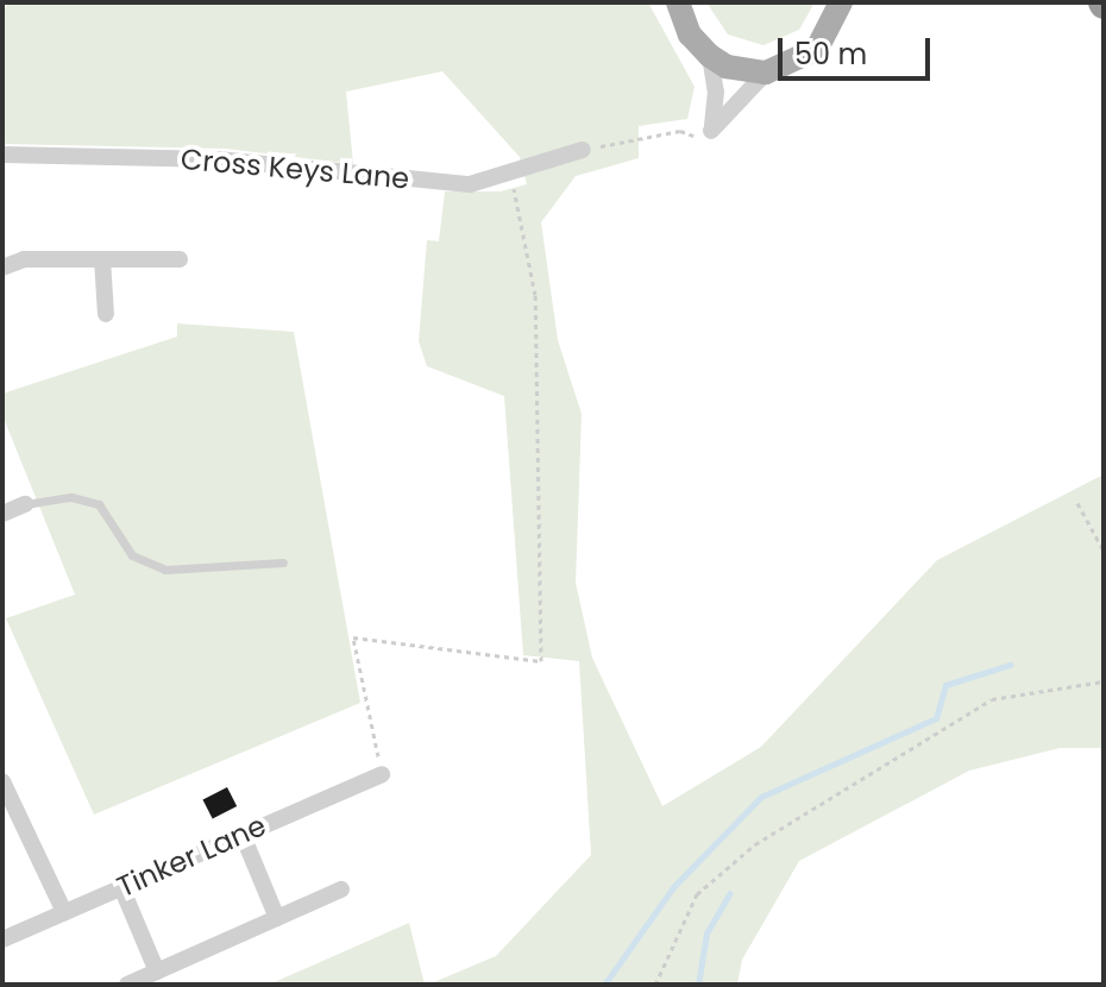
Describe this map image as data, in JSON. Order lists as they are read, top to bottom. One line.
{"streets":{"street":["Cross Keys Lane","Tinker Lane"]},"scale_bar":"50 m"}
